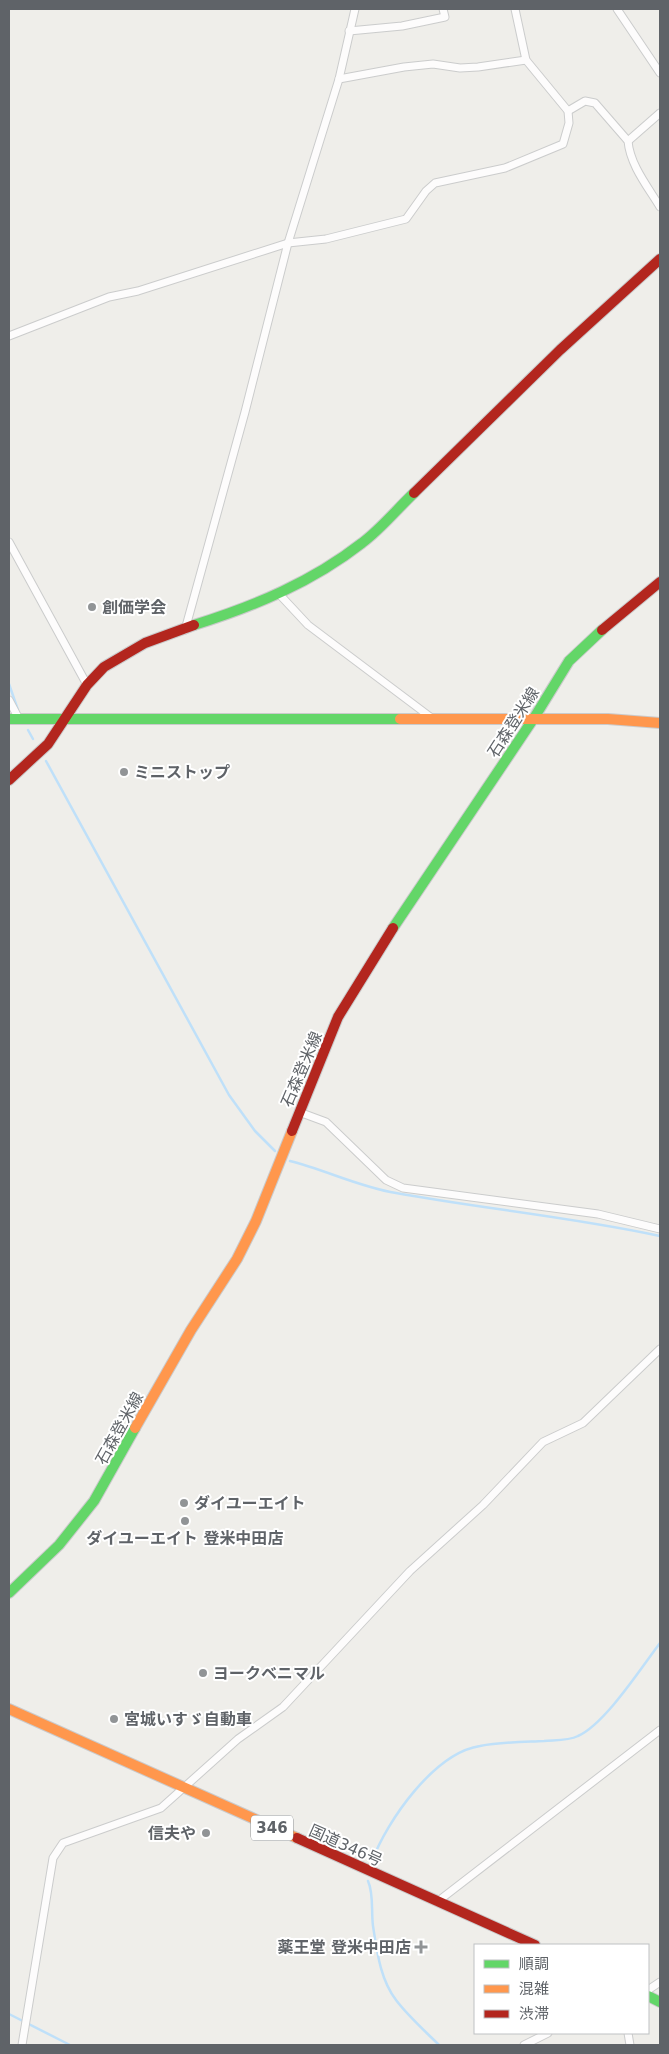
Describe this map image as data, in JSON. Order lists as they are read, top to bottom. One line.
{"streets":{"main road":["石森登米線","346","国道346号"]},"places":{"other":["創価学会","ミニストップ","ダイユーエイト","ダイユーエイト 登米中田店","ヨークベニマル","宮城いすゞ自動車","信夫や"],"health":["薬王堂 登米中田店"]},"legend":["順調","混雑","渋滞"]}
